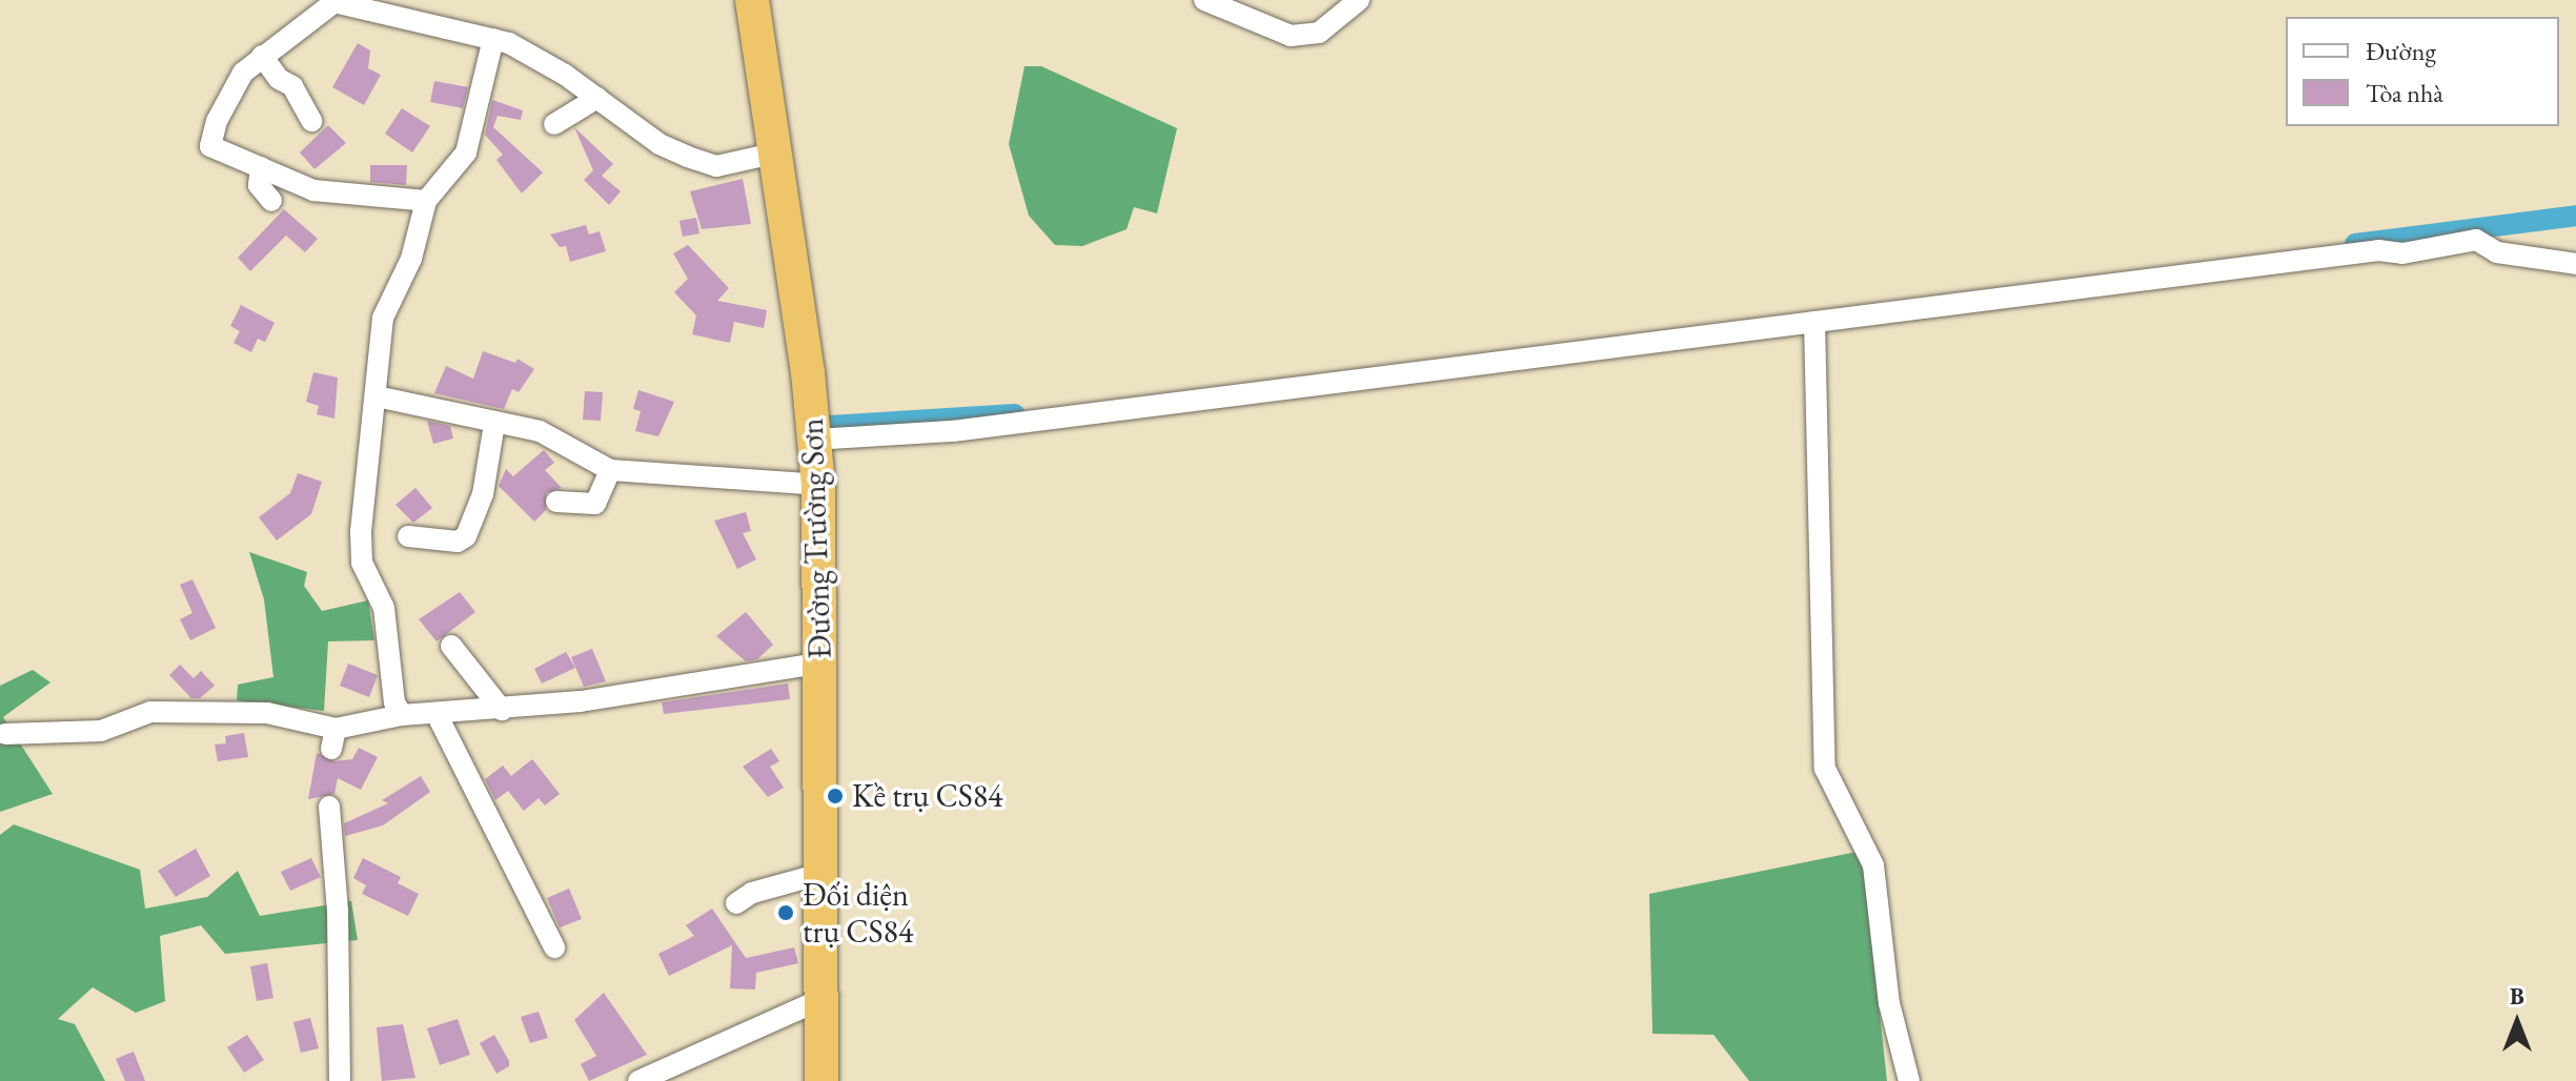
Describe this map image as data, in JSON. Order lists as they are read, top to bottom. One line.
{"streets":{"highway":["Đường Trường Sơn"]},"places":["Kề trụ CS84","Đối diện trụ CS84"],"legend":["Đường","Tòa nhà"],"north":"top"}
